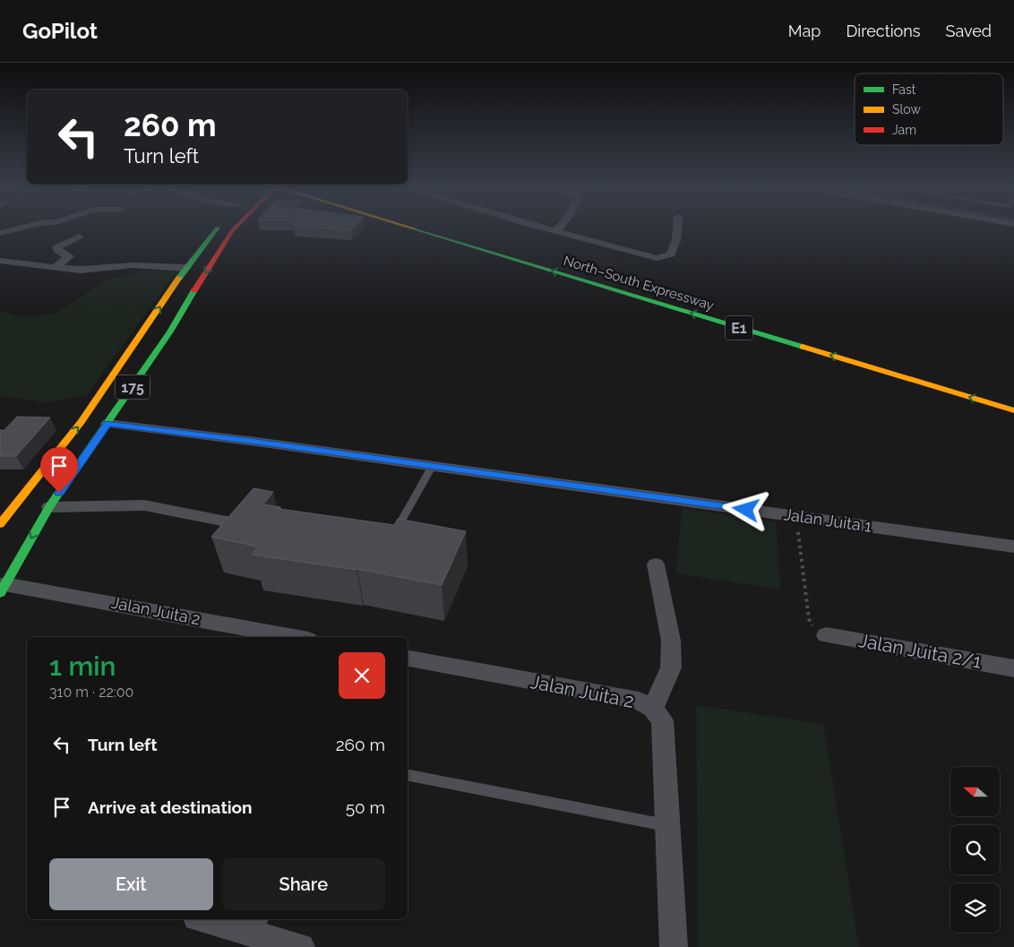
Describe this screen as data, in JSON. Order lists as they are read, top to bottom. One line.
{"streets":{"highway":["North–South Expressway","E1","175"],"street":["Jalan Juita 1","Jalan Juita 2","Jalan Juita 2/1"]},"crossings":[["175","Jalan Juita 1"],["175","Jalan Juita 2"]],"legend":["Fast","Slow","Jam"],"north":"left","page":{"header":"GoPilot","nav":["Map","Directions","Saved"],"turn":["260 m","Turn left"],"heading":["1 min","310 m · 22:00"],"list":[{"name":"Turn left","value":"260 m"},{"name":"Arrive at destination","value":"50 m"}],"buttons":["Exit","Share"]}}
